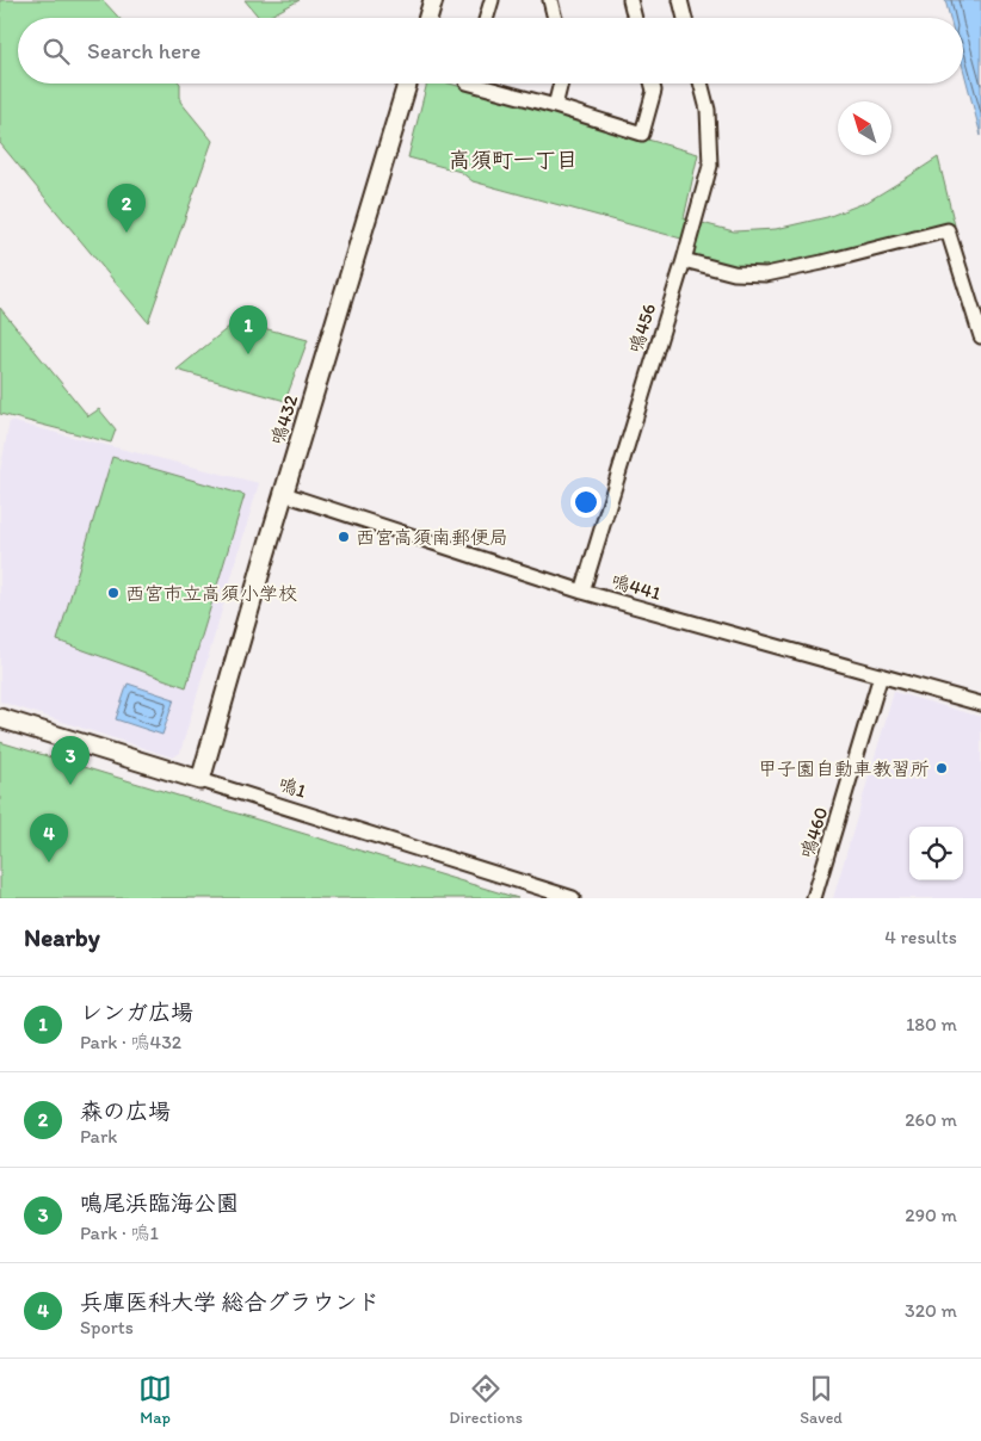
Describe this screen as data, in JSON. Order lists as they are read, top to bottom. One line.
{"streets":{"street":["鳴456","鳴432","鳴441","鳴1","鳴460"]},"crossings":[["鳴456","鳴441"],["鳴432","鳴441"],["鳴432","鳴1"],["鳴441","鳴460"]],"districts":["高須町一丁目"],"places":["西宮高須南郵便局","西宮市立高須小学校","甲子園自動車教習所"],"north":"top left","page":{"search":"Search here","pins":["2","1","3","4"],"heading":["Nearby","4 results"],"list":[{"mark":"1","name":"レンガ広場","note":"Park · 鳴432","value":"180 m"},{"mark":"2","name":"森の広場","note":"Park","value":"260 m"},{"mark":"3","name":"鳴尾浜臨海公園","note":"Park · 鳴1","value":"290 m"},{"mark":"4","name":"兵庫医科大学 総合グラウンド","note":"Sports","value":"320 m"}],"nav":["Map","Directions","Saved"]}}
